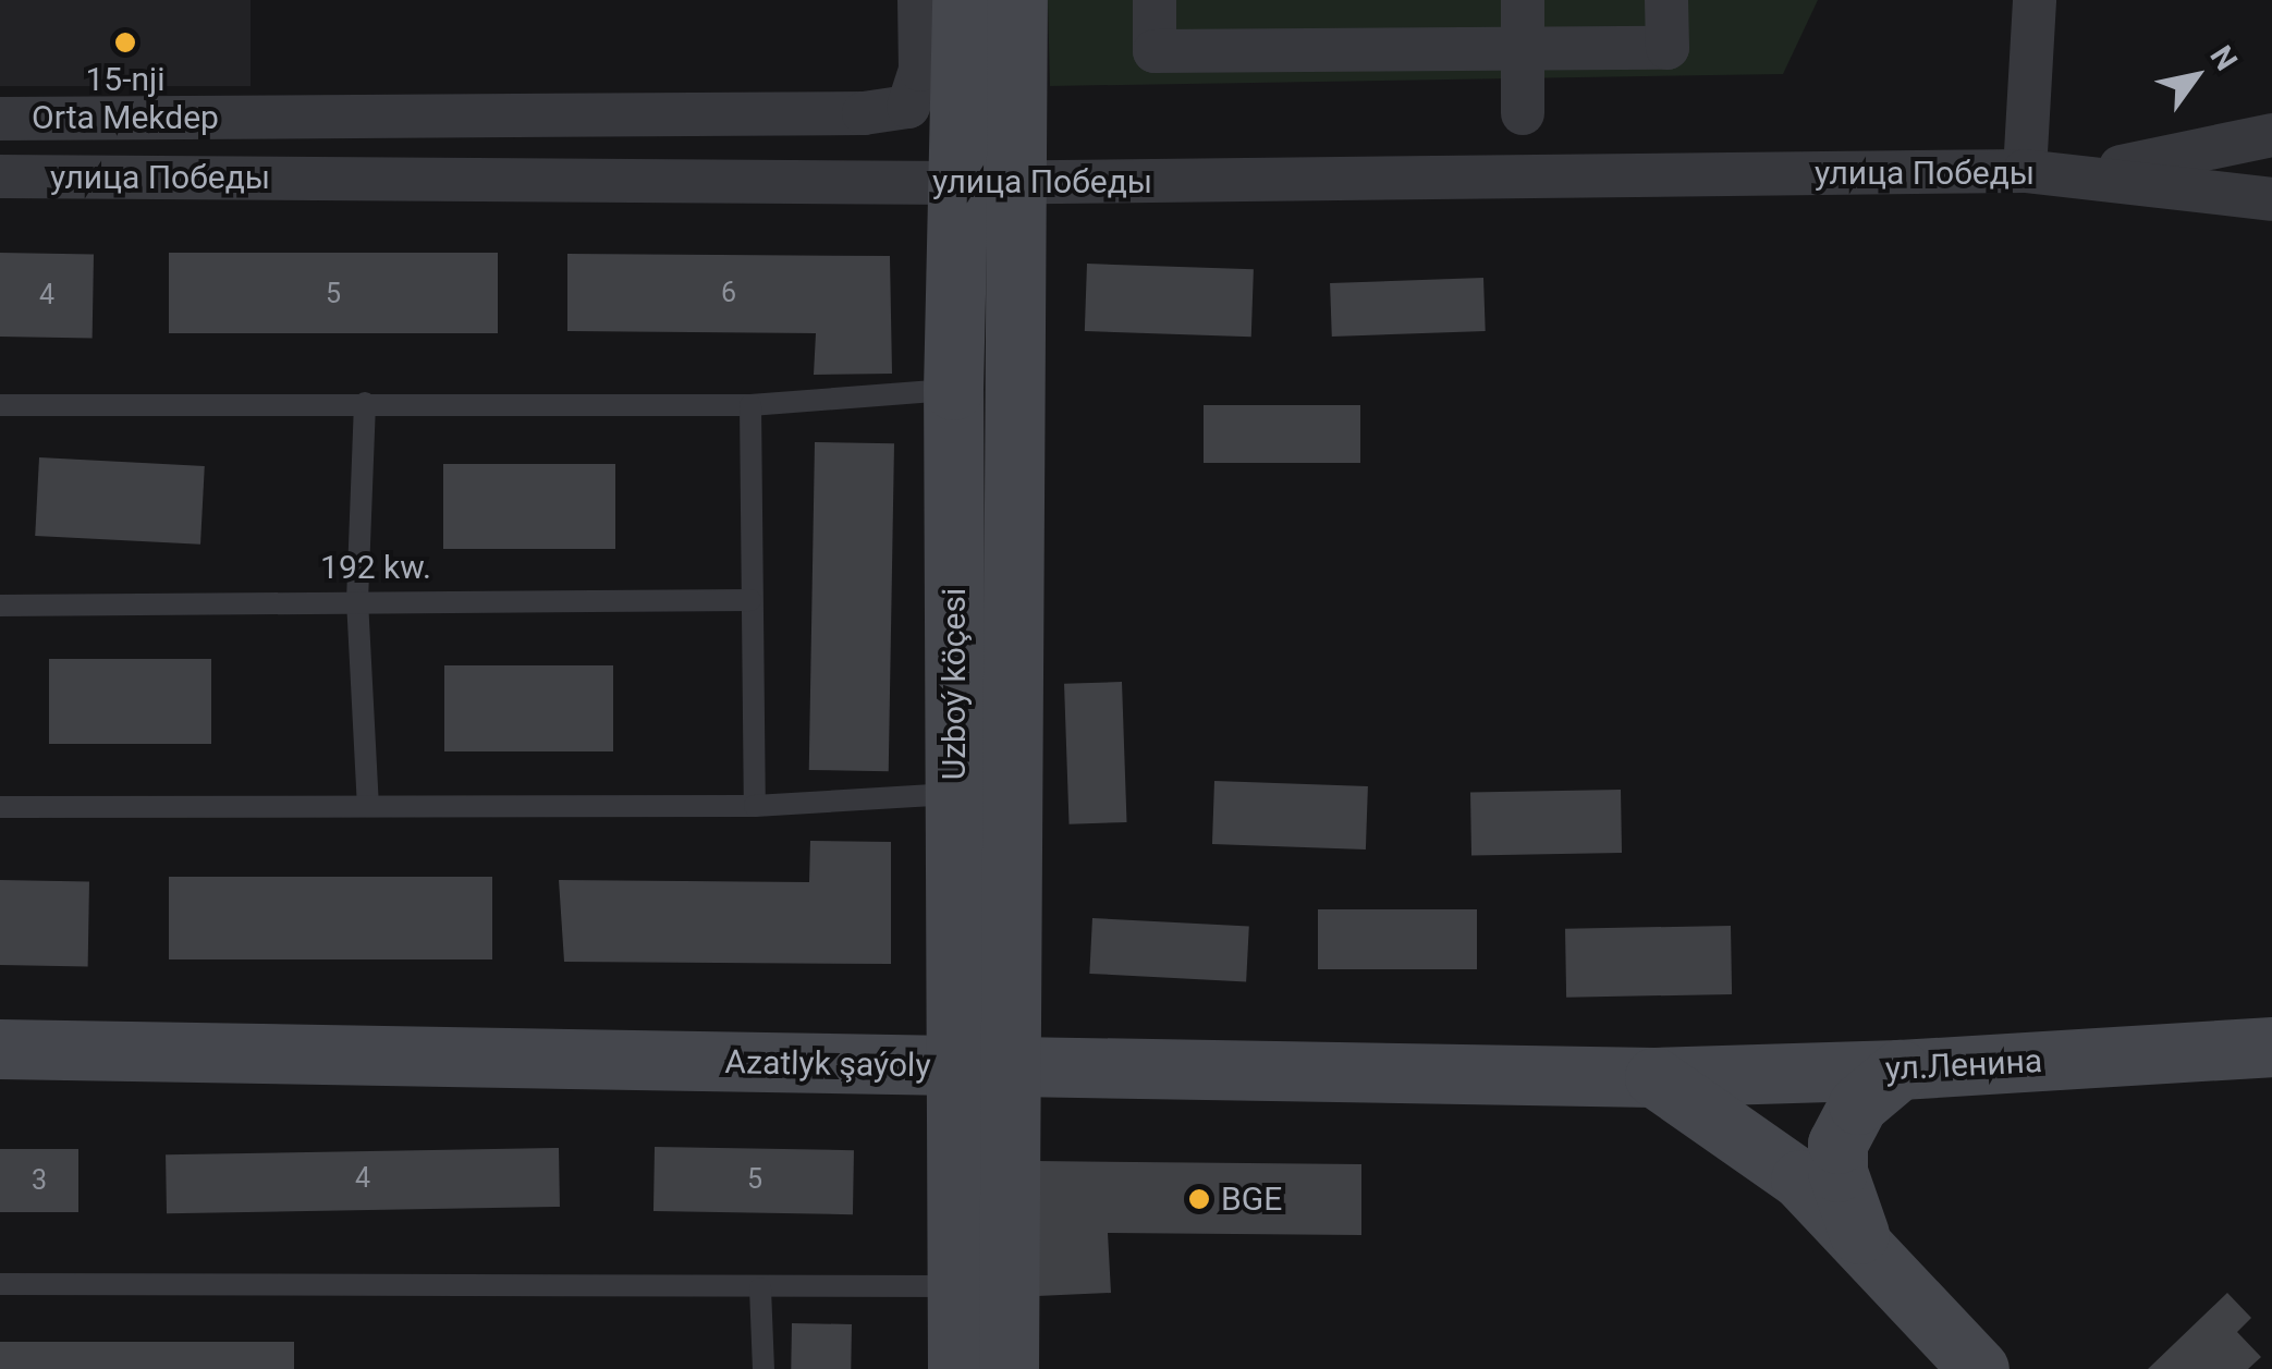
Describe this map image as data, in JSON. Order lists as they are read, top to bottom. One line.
{"streets":{"street":["улица Победы","Uzboý köçesi","Azatlyk şaýoly","ул.Ленина"],"lane":["192 kw."]},"crossings":[["улица Победы","Uzboý köçesi"],["Uzboý köçesi","Azatlyk şaýoly"],["Azatlyk şaýoly","ул.Ленина"]],"places":["15-nji Orta Mekdep","BGE"],"house_numbers":["6","5","4","4","5","3"],"north":"top right"}
